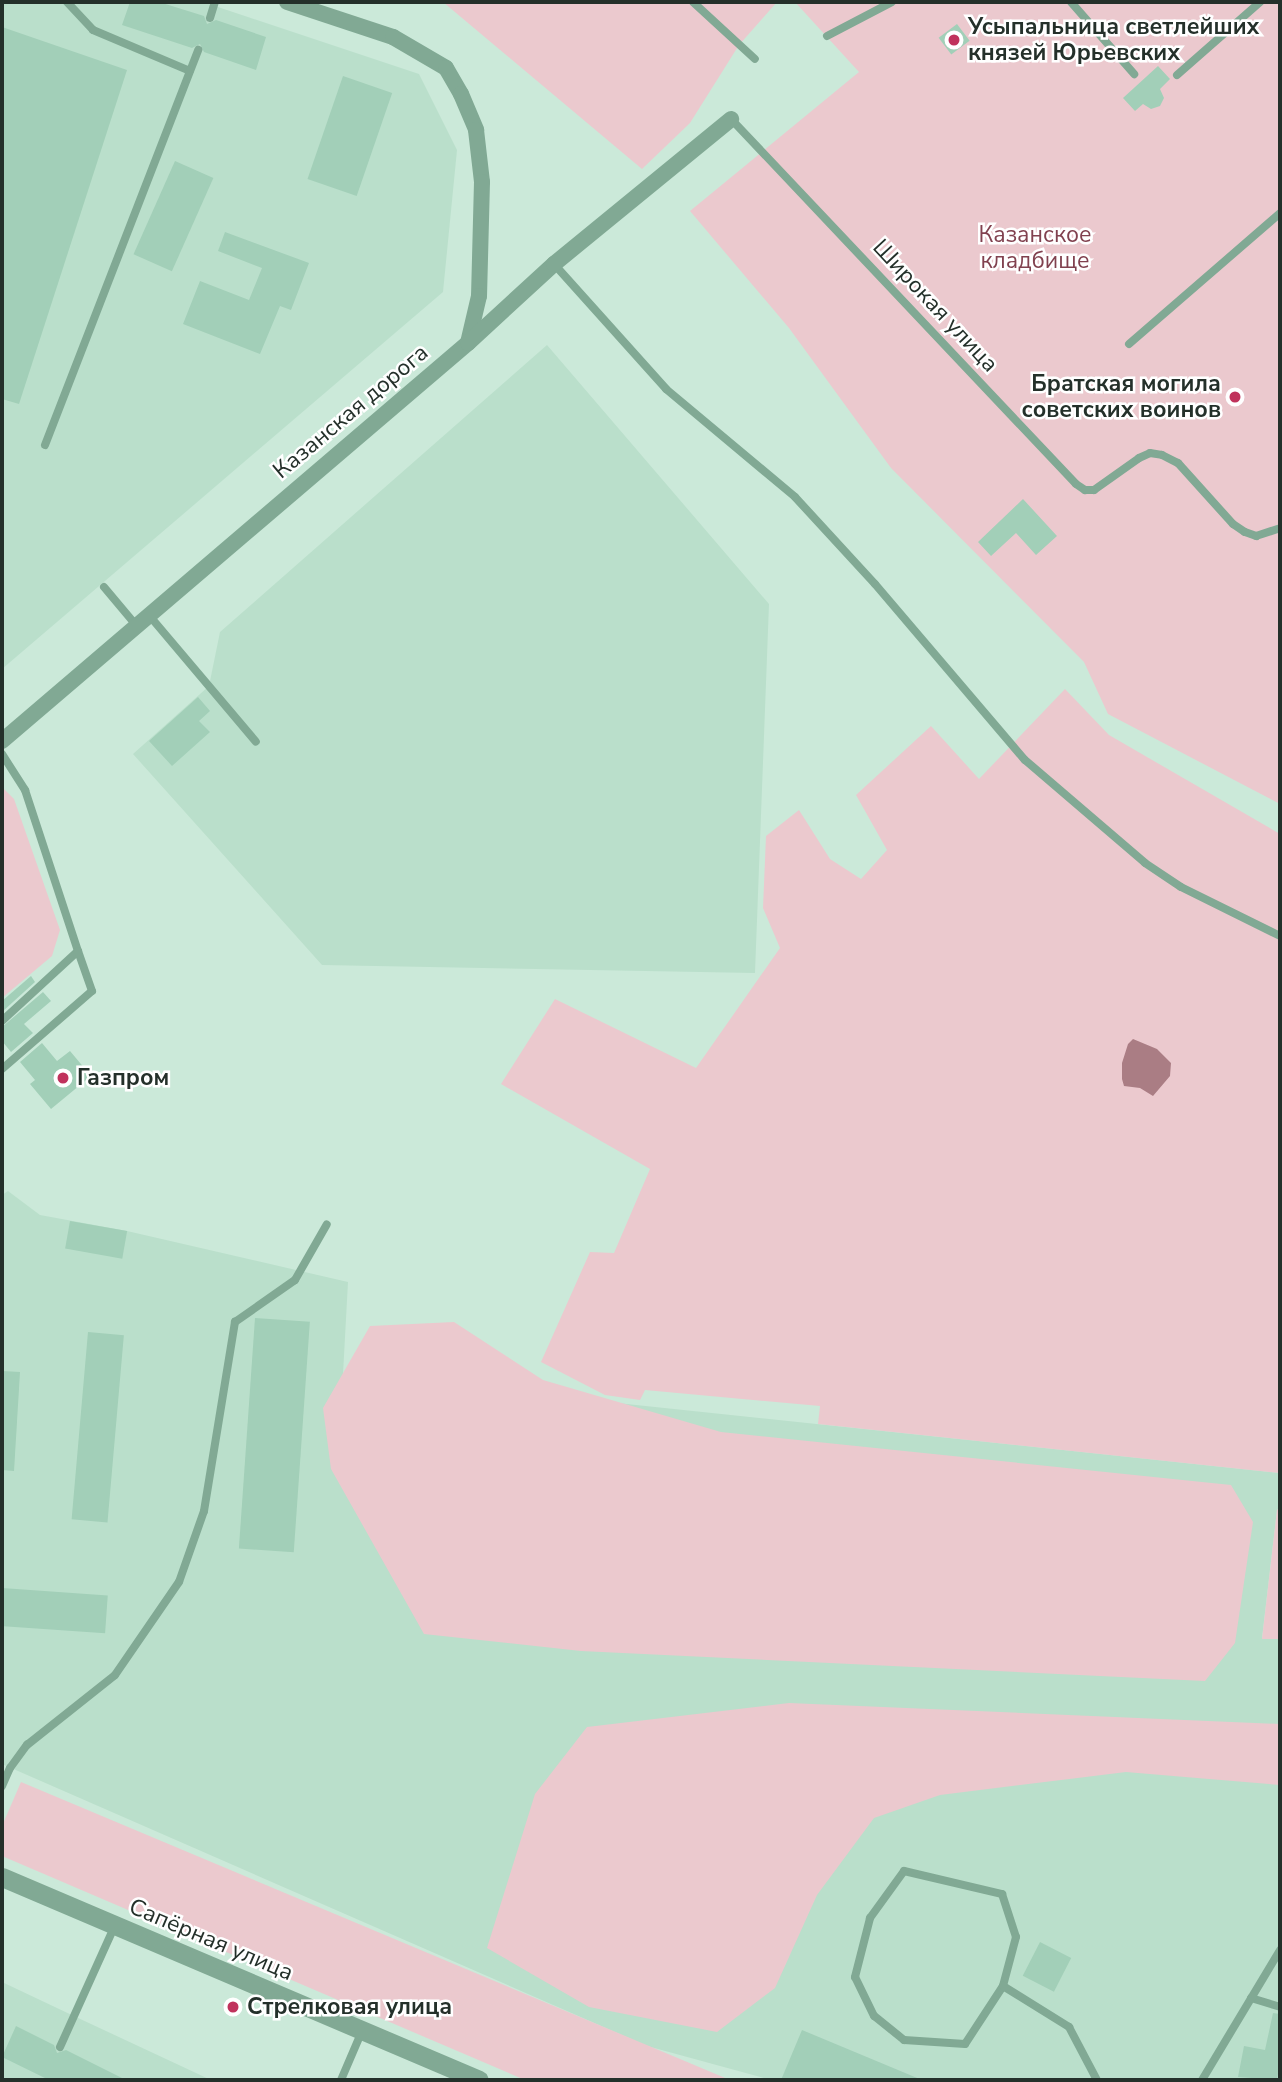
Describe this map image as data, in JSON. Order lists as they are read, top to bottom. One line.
{"streets":{"street":["Казанская дорога","Сапёрная улица"],"lane":["Широкая улица"]},"crossings":[["Широкая улица","Казанская дорога"]],"parks":["Казанское кладбище"],"places":["Усыпальница светлейших князей Юрьевских","Братская могила советских воинов","Газпром","Стрелковая улица"]}
